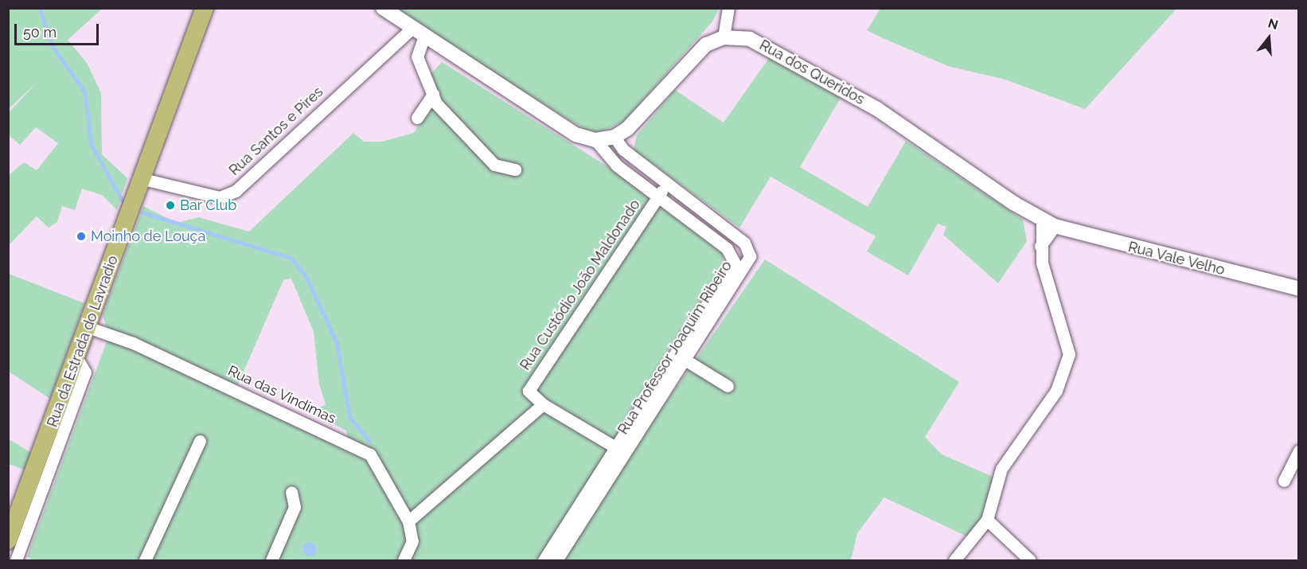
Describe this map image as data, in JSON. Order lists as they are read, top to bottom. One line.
{"streets":{"main road":["Rua da Estrada do Lavradio"],"street":["Rua dos Queridos","Rua Santos e Pires","Rua Vale Velho","Rua Custódio João Maldonado","Rua Professor Joaquim Ribeiro","Rua das Vindimas"]},"crossings":[["Rua dos Queridos","Rua Vale Velho"],["Rua Santos e Pires","Rua da Estrada do Lavradio"],["Rua Custódio João Maldonado","Rua Professor Joaquim Ribeiro"],["Rua da Estrada do Lavradio","Rua das Vindimas"]],"places":["Bar Club","Moinho de Louça"],"scale_bar":"50 m","north":"top"}
